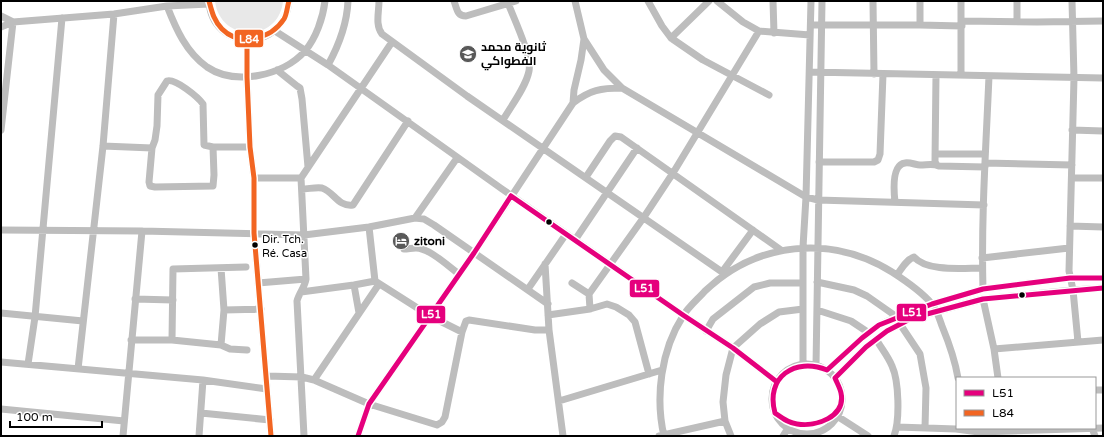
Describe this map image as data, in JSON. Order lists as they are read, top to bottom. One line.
{"places":{"school or university":["ثانوية محمد الفطواكي"],"hotel":["zitoni"],"other":["Dir. Tch. Ré. Casa"]},"lines":["transit line L84","transit line L51"],"legend":["L51","L84"],"scale_bar":"100 m"}
